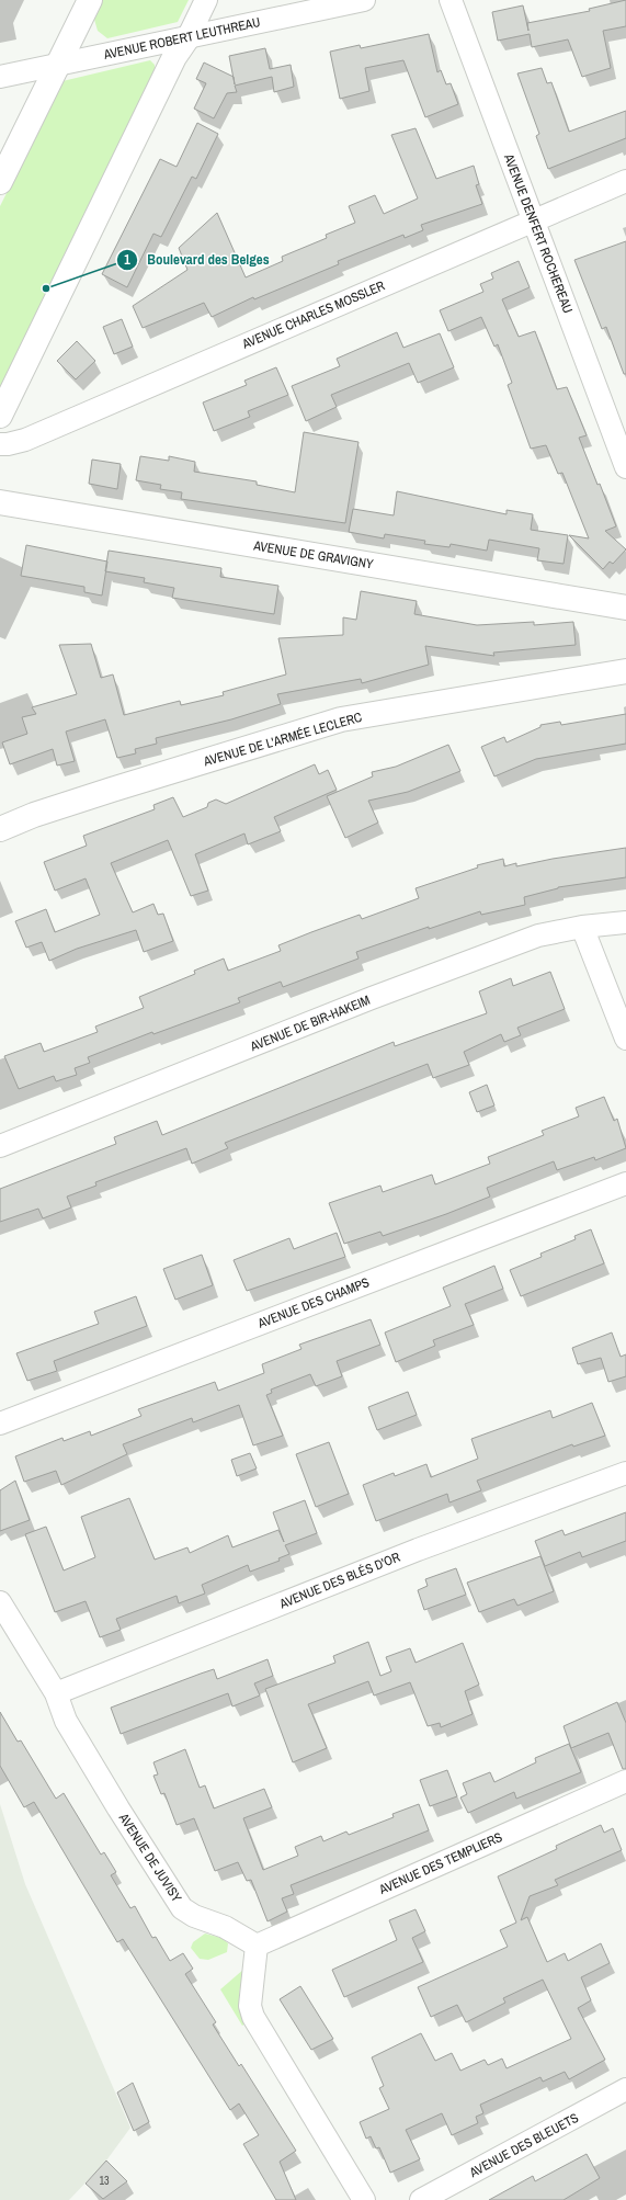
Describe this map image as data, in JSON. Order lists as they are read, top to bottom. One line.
{"streets":{"street":["AVENUE ROBERT LEUTHREAU","AVENUE DENFERT ROCHEREAU","AVENUE CHARLES MOSSLER","AVENUE DE GRAVIGNY","AVENUE DE L'ARMÉE LECLERC","AVENUE DE BIR-HAKEIM","AVENUE DES CHAMPS","AVENUE DES BLÉS D'OR","AVENUE DE JUVISY","AVENUE DES TEMPLIERS","AVENUE DES BLEUETS"]},"crossings":[["AVENUE DENFERT ROCHEREAU","AVENUE CHARLES MOSSLER"],["AVENUE DES BLÉS D'OR","AVENUE DE JUVISY"],["AVENUE DE JUVISY","AVENUE DES TEMPLIERS"]],"places":["Boulevard des Belges"],"house_numbers":["13"]}
